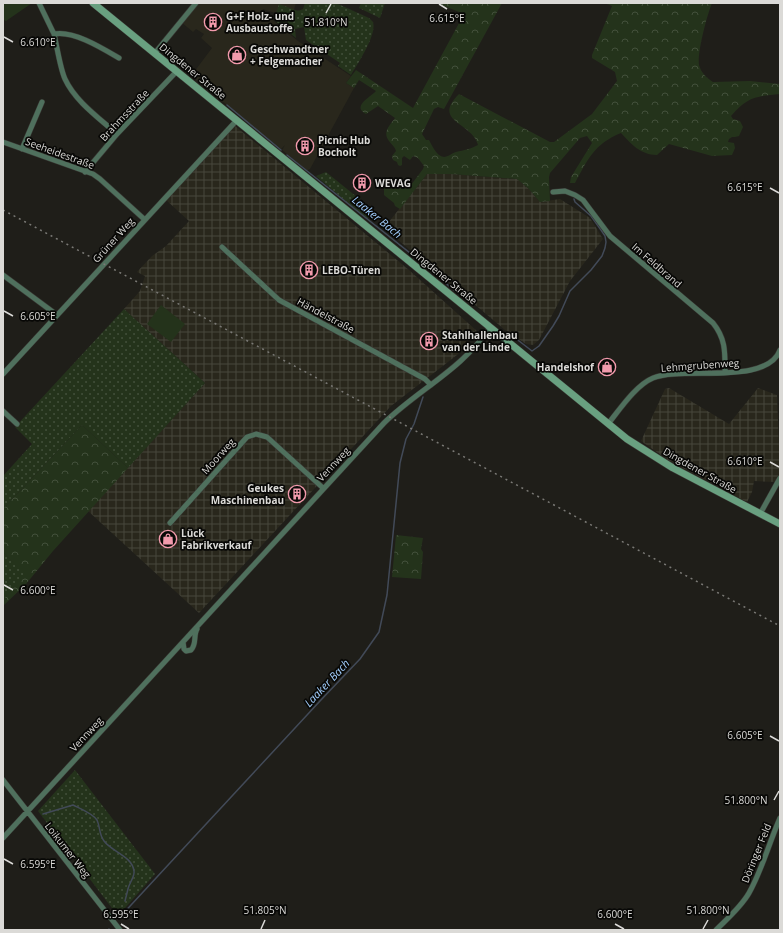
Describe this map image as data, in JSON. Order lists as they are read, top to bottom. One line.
{"streets":{"main road":["Dingdener Straße"],"street":["Brahmsstraße","Seeheidestraße","Grüner Weg","Im Feldbrand","Händelstraße","Lehmgrubenweg","Moorweg","Vennweg","Loikumer Weg","Döringer Feld"]},"crossings":[["Dingdener Straße","Brahmsstraße"],["Dingdener Straße","Grüner Weg"],["Dingdener Straße","Lehmgrubenweg"],["Dingdener Straße","Vennweg"],["Brahmsstraße","Seeheidestraße"],["Seeheidestraße","Grüner Weg"],["Im Feldbrand","Lehmgrubenweg"],["Händelstraße","Vennweg"],["Moorweg","Vennweg"],["Vennweg","Loikumer Weg"]],"water":["Laaker Bach"],"places":{"building":["G+F Holz- und Ausbaustoffe","Picnic Hub Bocholt","WEVAG","LEBO-Türen","Stahlhallenbau van der Linde","Geukes Maschinenbau"],"shop":["Geschwandtner + Felgemacher","Handelshof","Lück Fabrikverkauf"]},"coordinates":["6.615°E","51.810°N","6.610°E","6.605°E","6.600°E","51.800°N","6.595°E","51.805°N"]}
